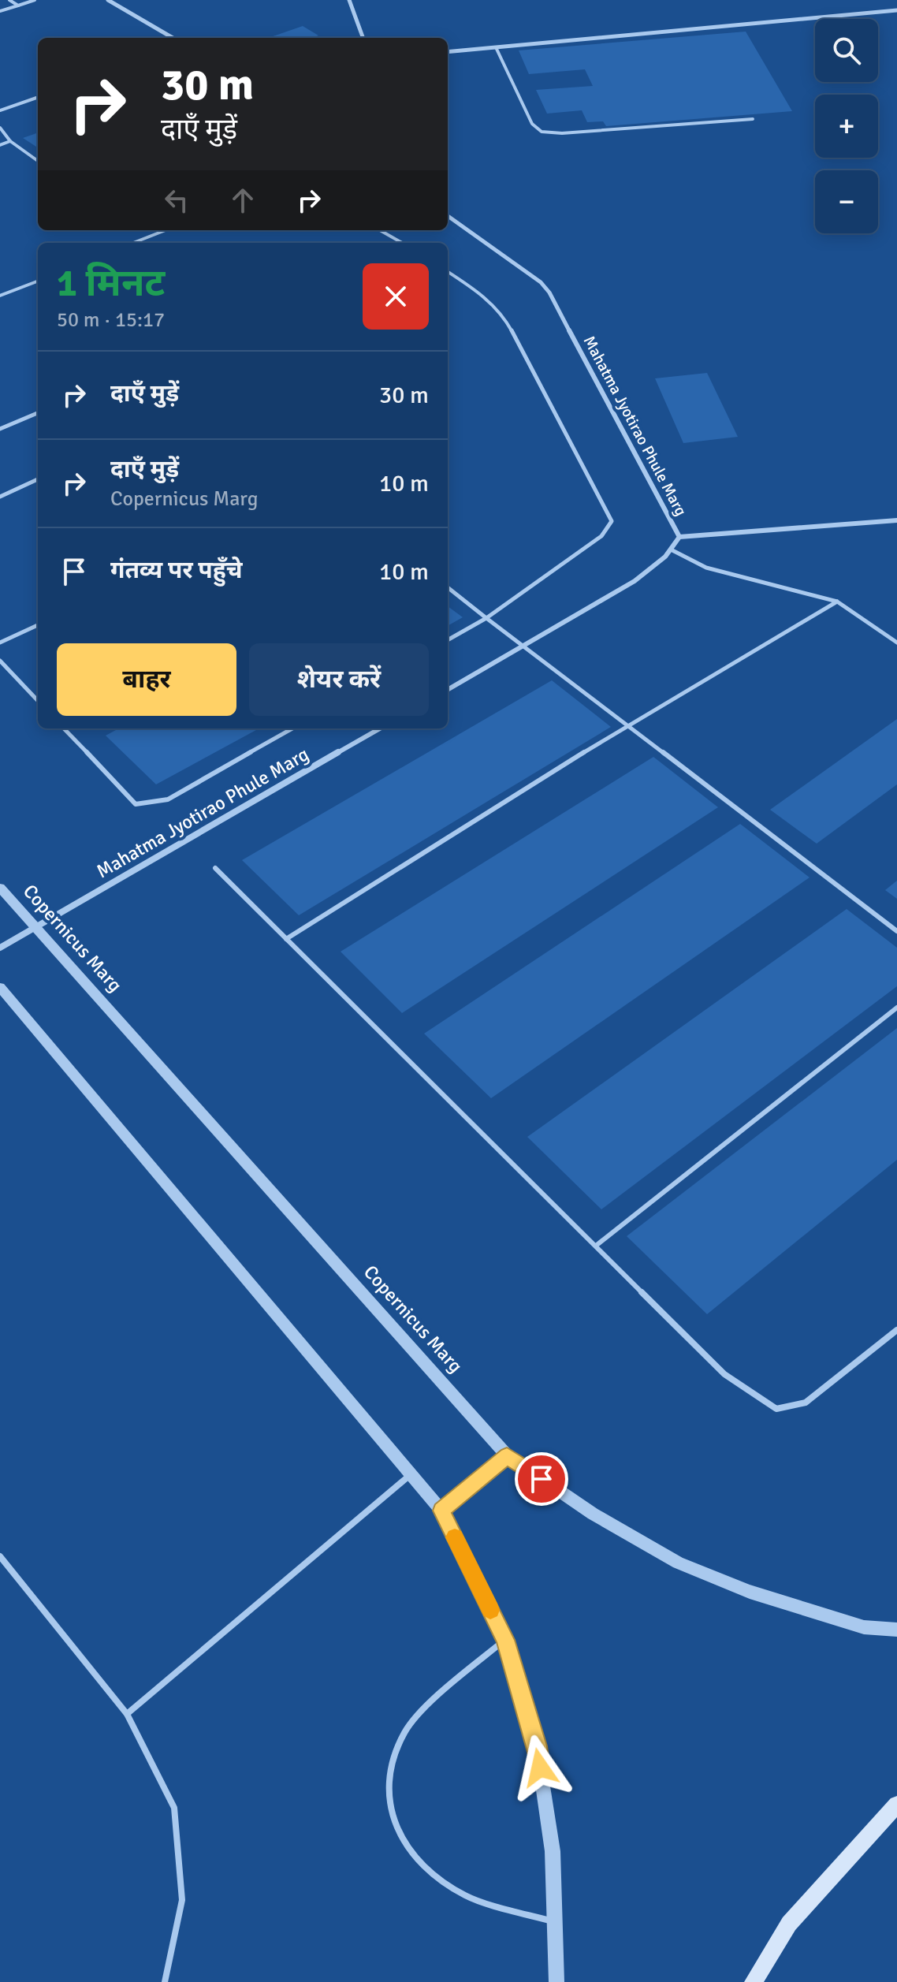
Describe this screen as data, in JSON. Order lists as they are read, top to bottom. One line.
{"streets":{"street":["Mahatma Jyotirao Phule Marg","Copernicus Marg"]},"crossings":[["Mahatma Jyotirao Phule Marg","Copernicus Marg"]],"page":{"map_buttons":["+","−"],"turn":["30 m","दाएँ मुड़ें"],"heading":["1 मिनट","50 m · 15:17"],"list":[{"name":"दाएँ मुड़ें","value":"30 m"},{"name":"दाएँ मुड़ें","note":"Copernicus Marg","value":"10 m"},{"name":"गंतव्य पर पहुँचे","value":"10 m"}],"buttons":["बाहर","शेयर करें"]}}
